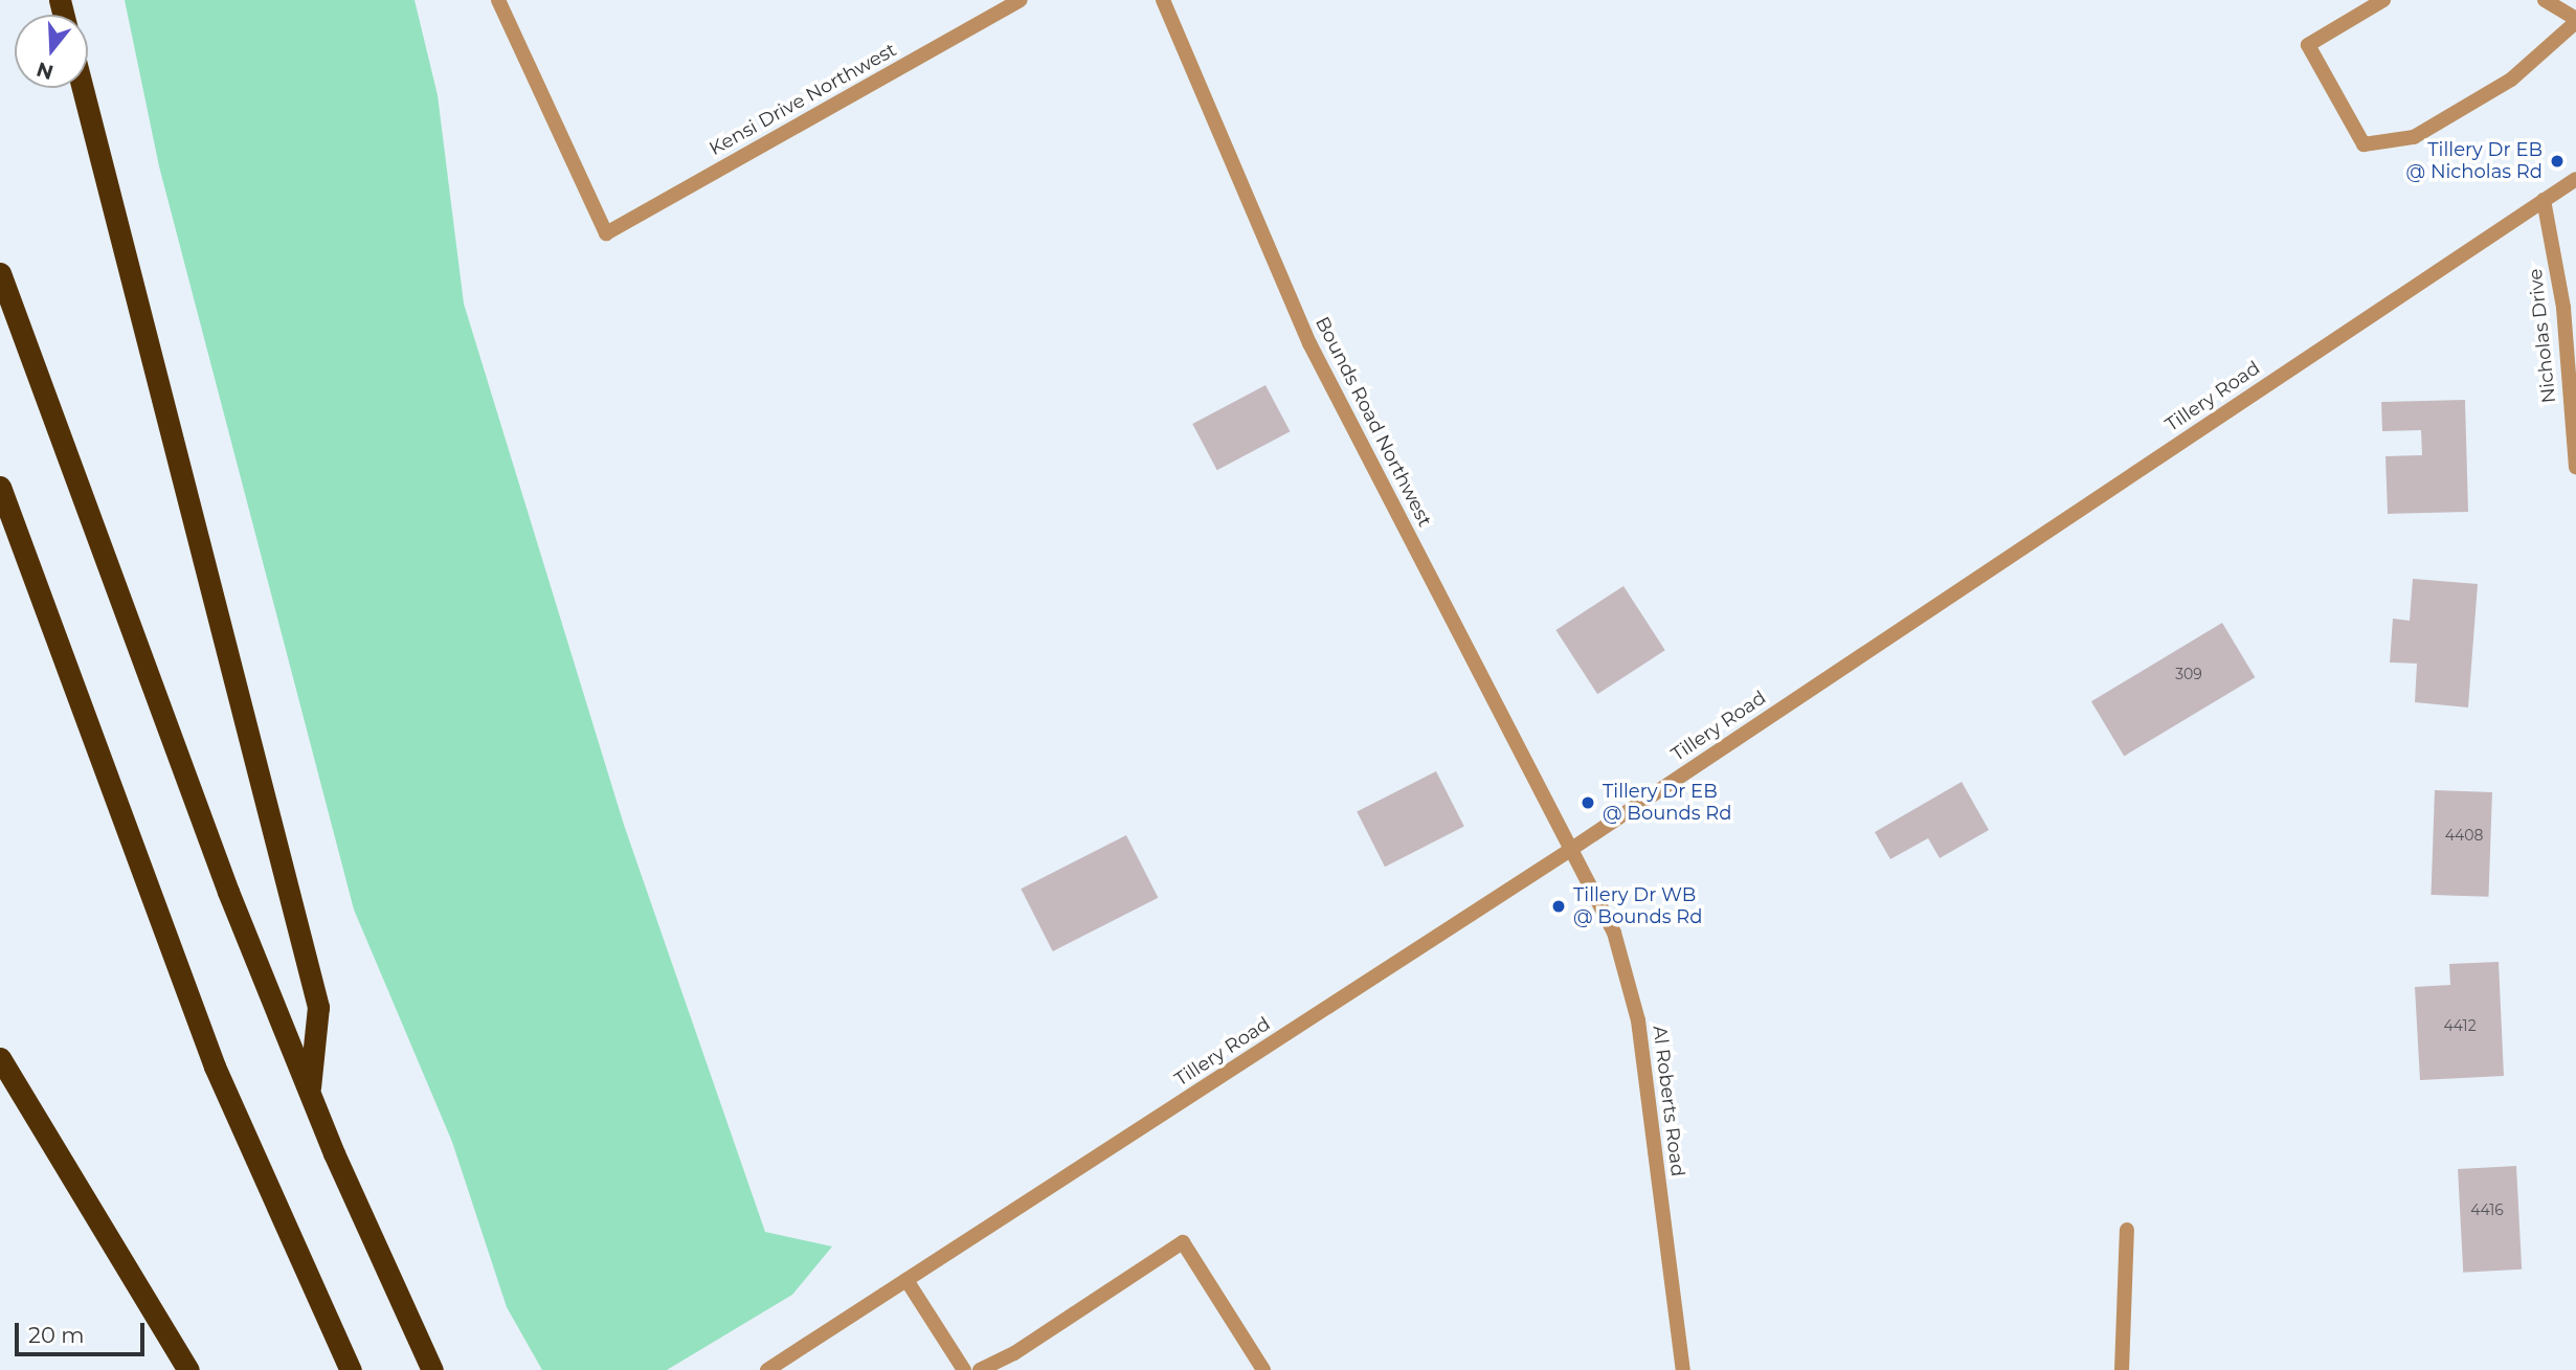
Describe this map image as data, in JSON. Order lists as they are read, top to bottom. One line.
{"streets":{"street":["Kensi Drive Northwest","Nicholas Drive","Tillery Road","Bounds Road Northwest","Al Roberts Road"]},"crossings":[["Nicholas Drive","Tillery Road"],["Tillery Road","Bounds Road Northwest"],["Tillery Road","Al Roberts Road"],["Bounds Road Northwest","Al Roberts Road"]],"places":["Tillery Dr EB @ Nicholas Rd","Tillery Dr EB @ Bounds Rd","Tillery Dr WB @ Bounds Rd"],"house_numbers":["309","4408","4412","4416"],"scale_bar":"20 m","north":"bottom"}
